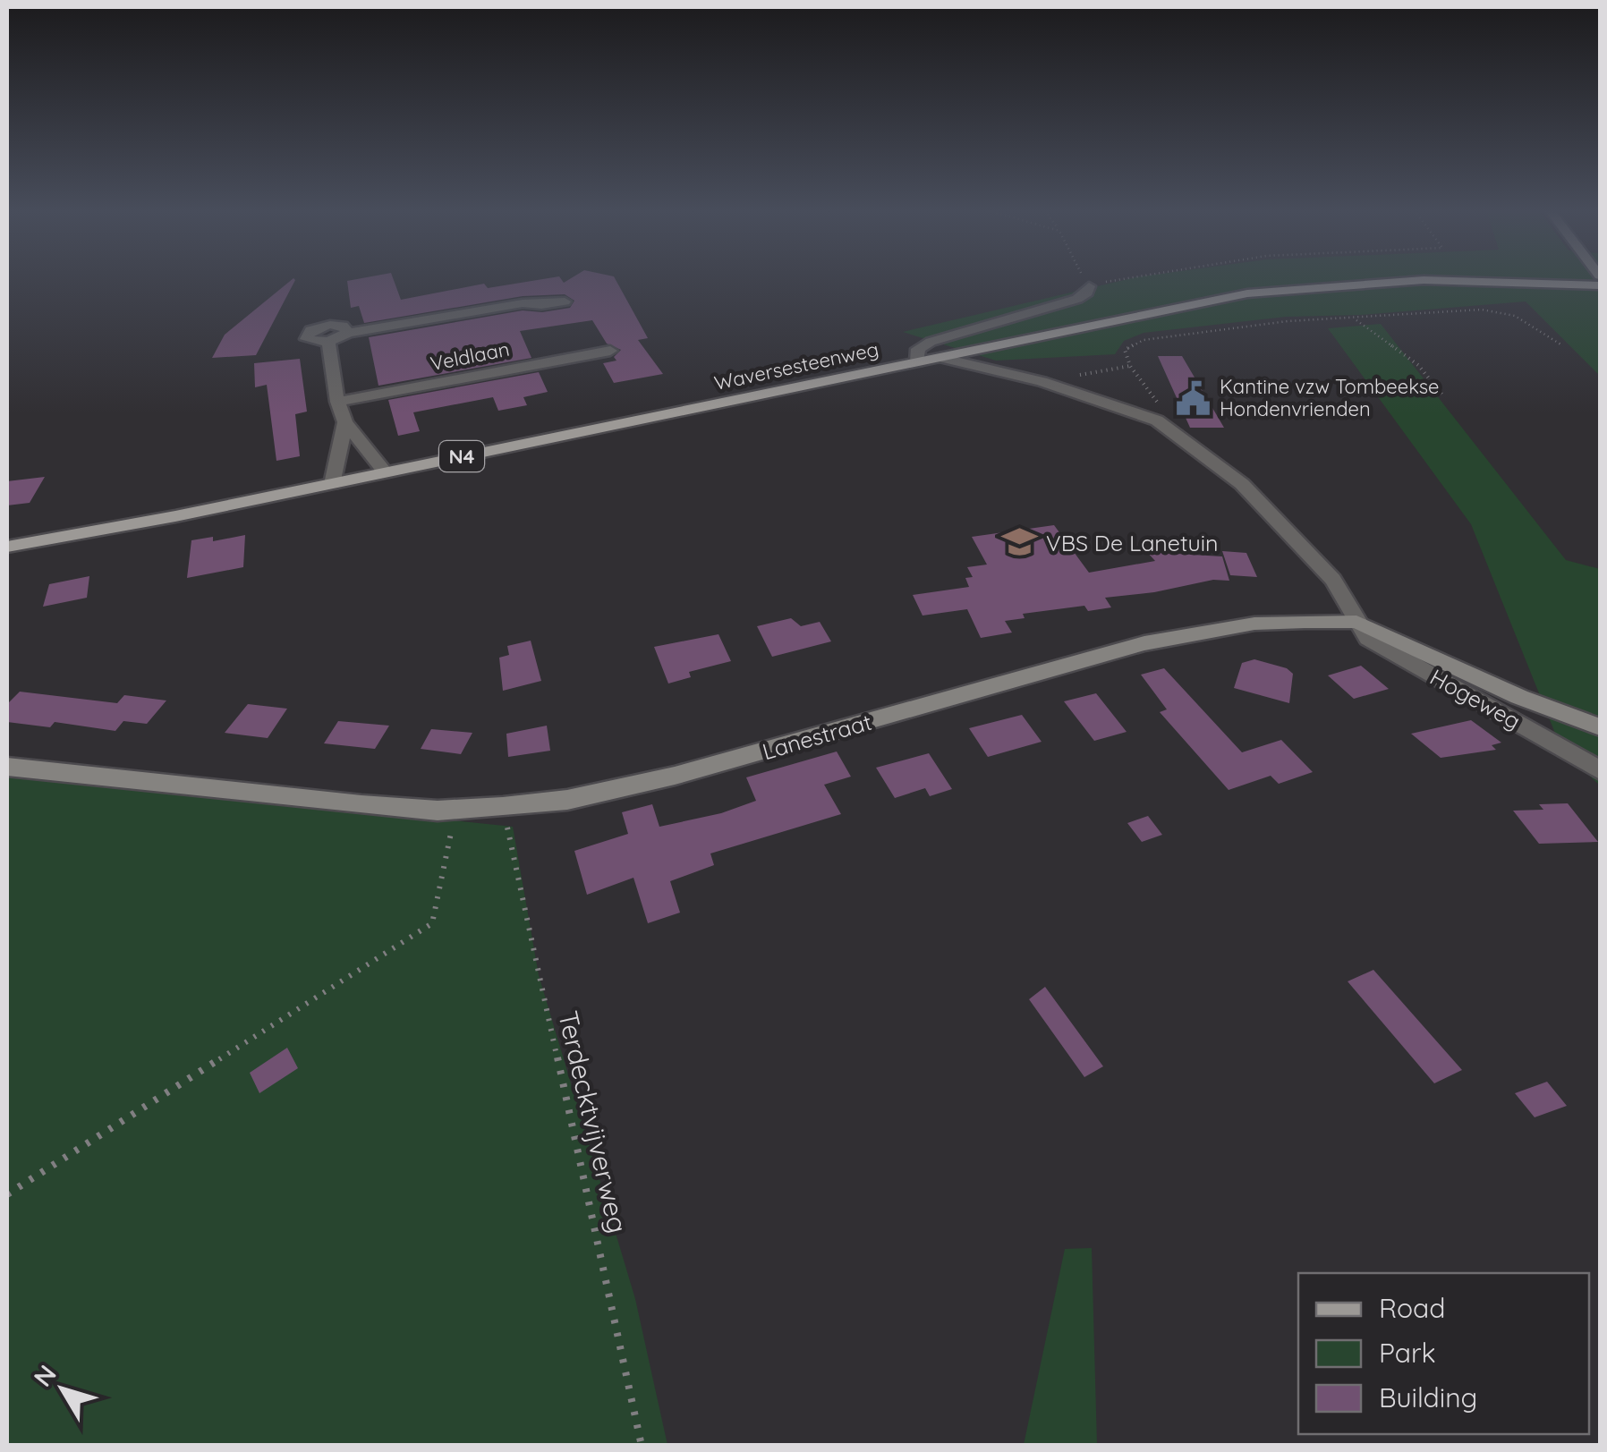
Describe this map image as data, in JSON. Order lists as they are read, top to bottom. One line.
{"streets":{"main road":["Waversesteenweg","N4"],"street":["Veldlaan","Hogeweg","Lanestraat"],"path":["Terdecktvijverweg"]},"crossings":[["Veldlaan","Waversesteenweg"],["Waversesteenweg","Hogeweg"],["Hogeweg","Lanestraat"],["Lanestraat","Terdecktvijverweg"]],"places":{"public building":["Kantine vzw Tombeekse Hondenvrienden"],"school or university":["VBS De Lanetuin"]},"legend":["Road","Park","Building"],"north":"top left"}
